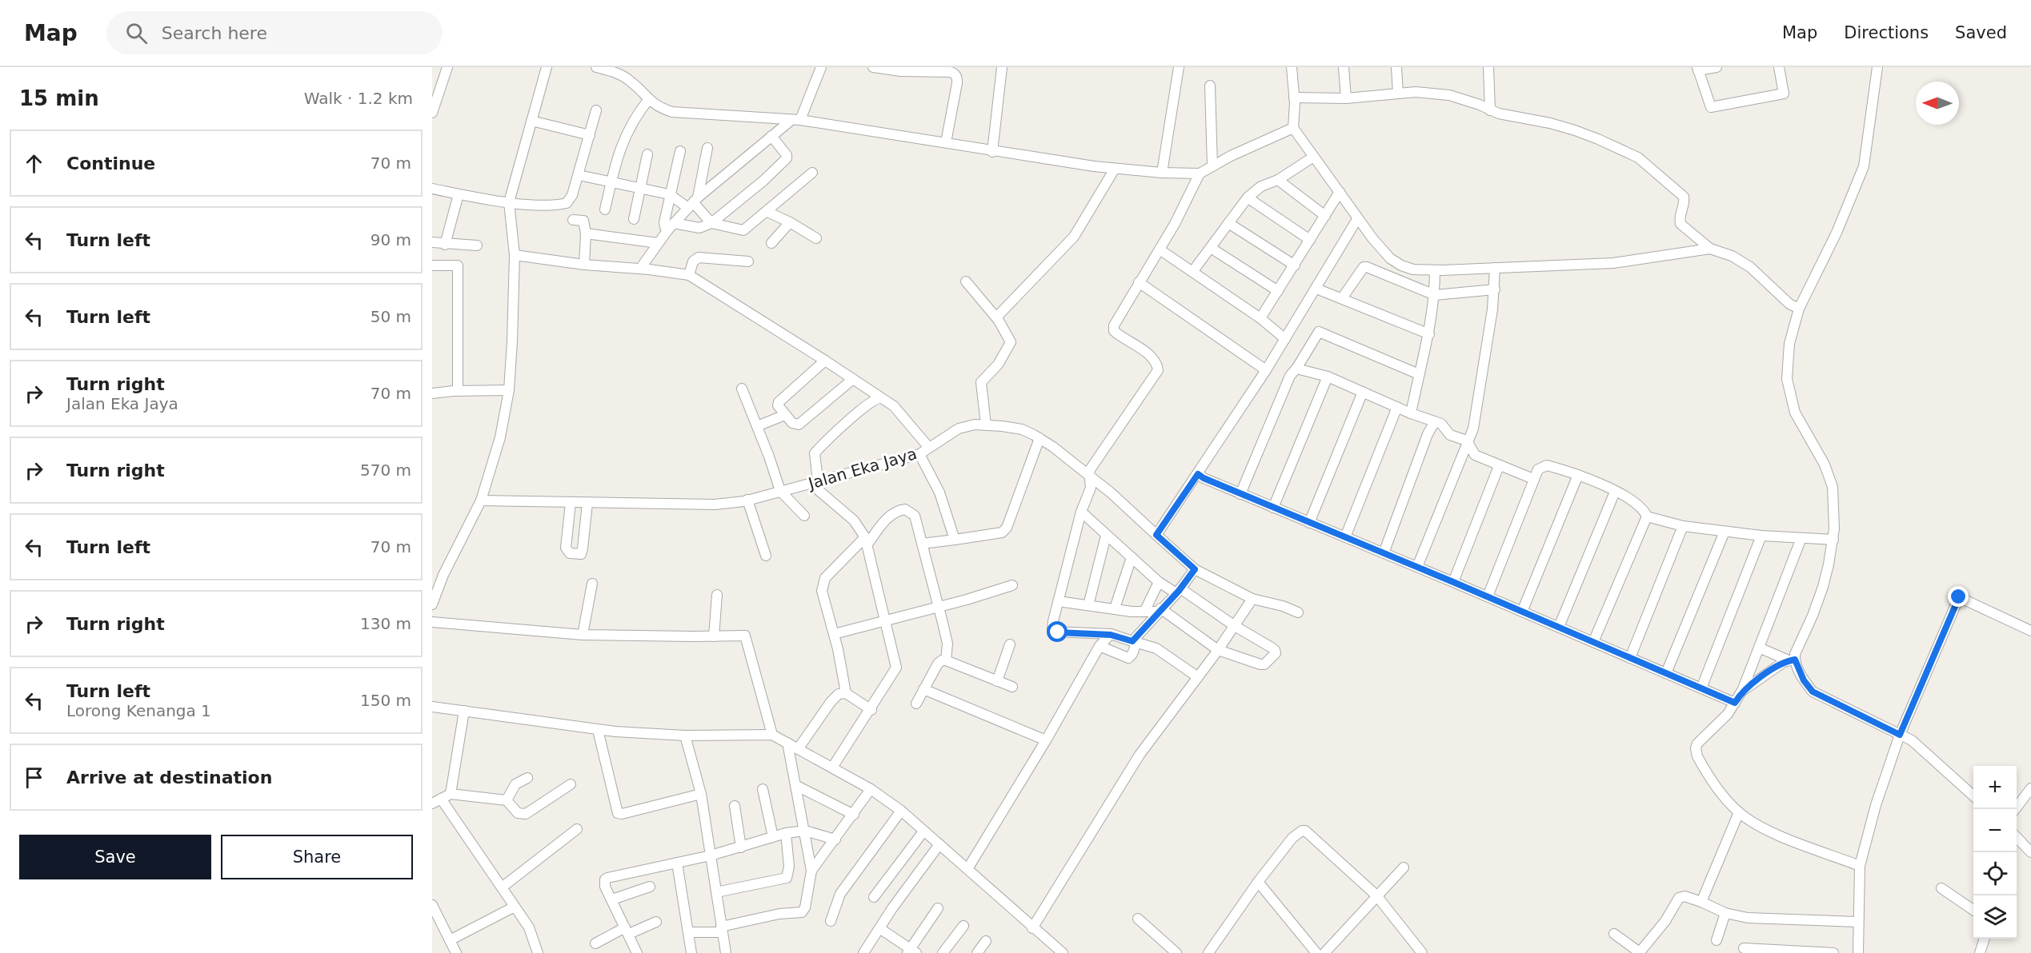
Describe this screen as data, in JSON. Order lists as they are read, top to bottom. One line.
{"streets":{"street":["Jalan Eka Jaya"]},"north":"left","page":{"header":"Map","search":"Search here","nav":["Map","Directions","Saved"],"heading":["15 min","Walk · 1.2 km"],"list":[["Continue","70 m"],["Turn left","90 m"],["Turn left","50 m"],["Turn right","Jalan Eka Jaya","70 m"],["Turn right","570 m"],["Turn left","70 m"],["Turn right","130 m"],["Turn left","Lorong Kenanga 1","150 m"],"Arrive at destination"],"map_buttons":["+","−"],"buttons":["Save","Share"]}}
